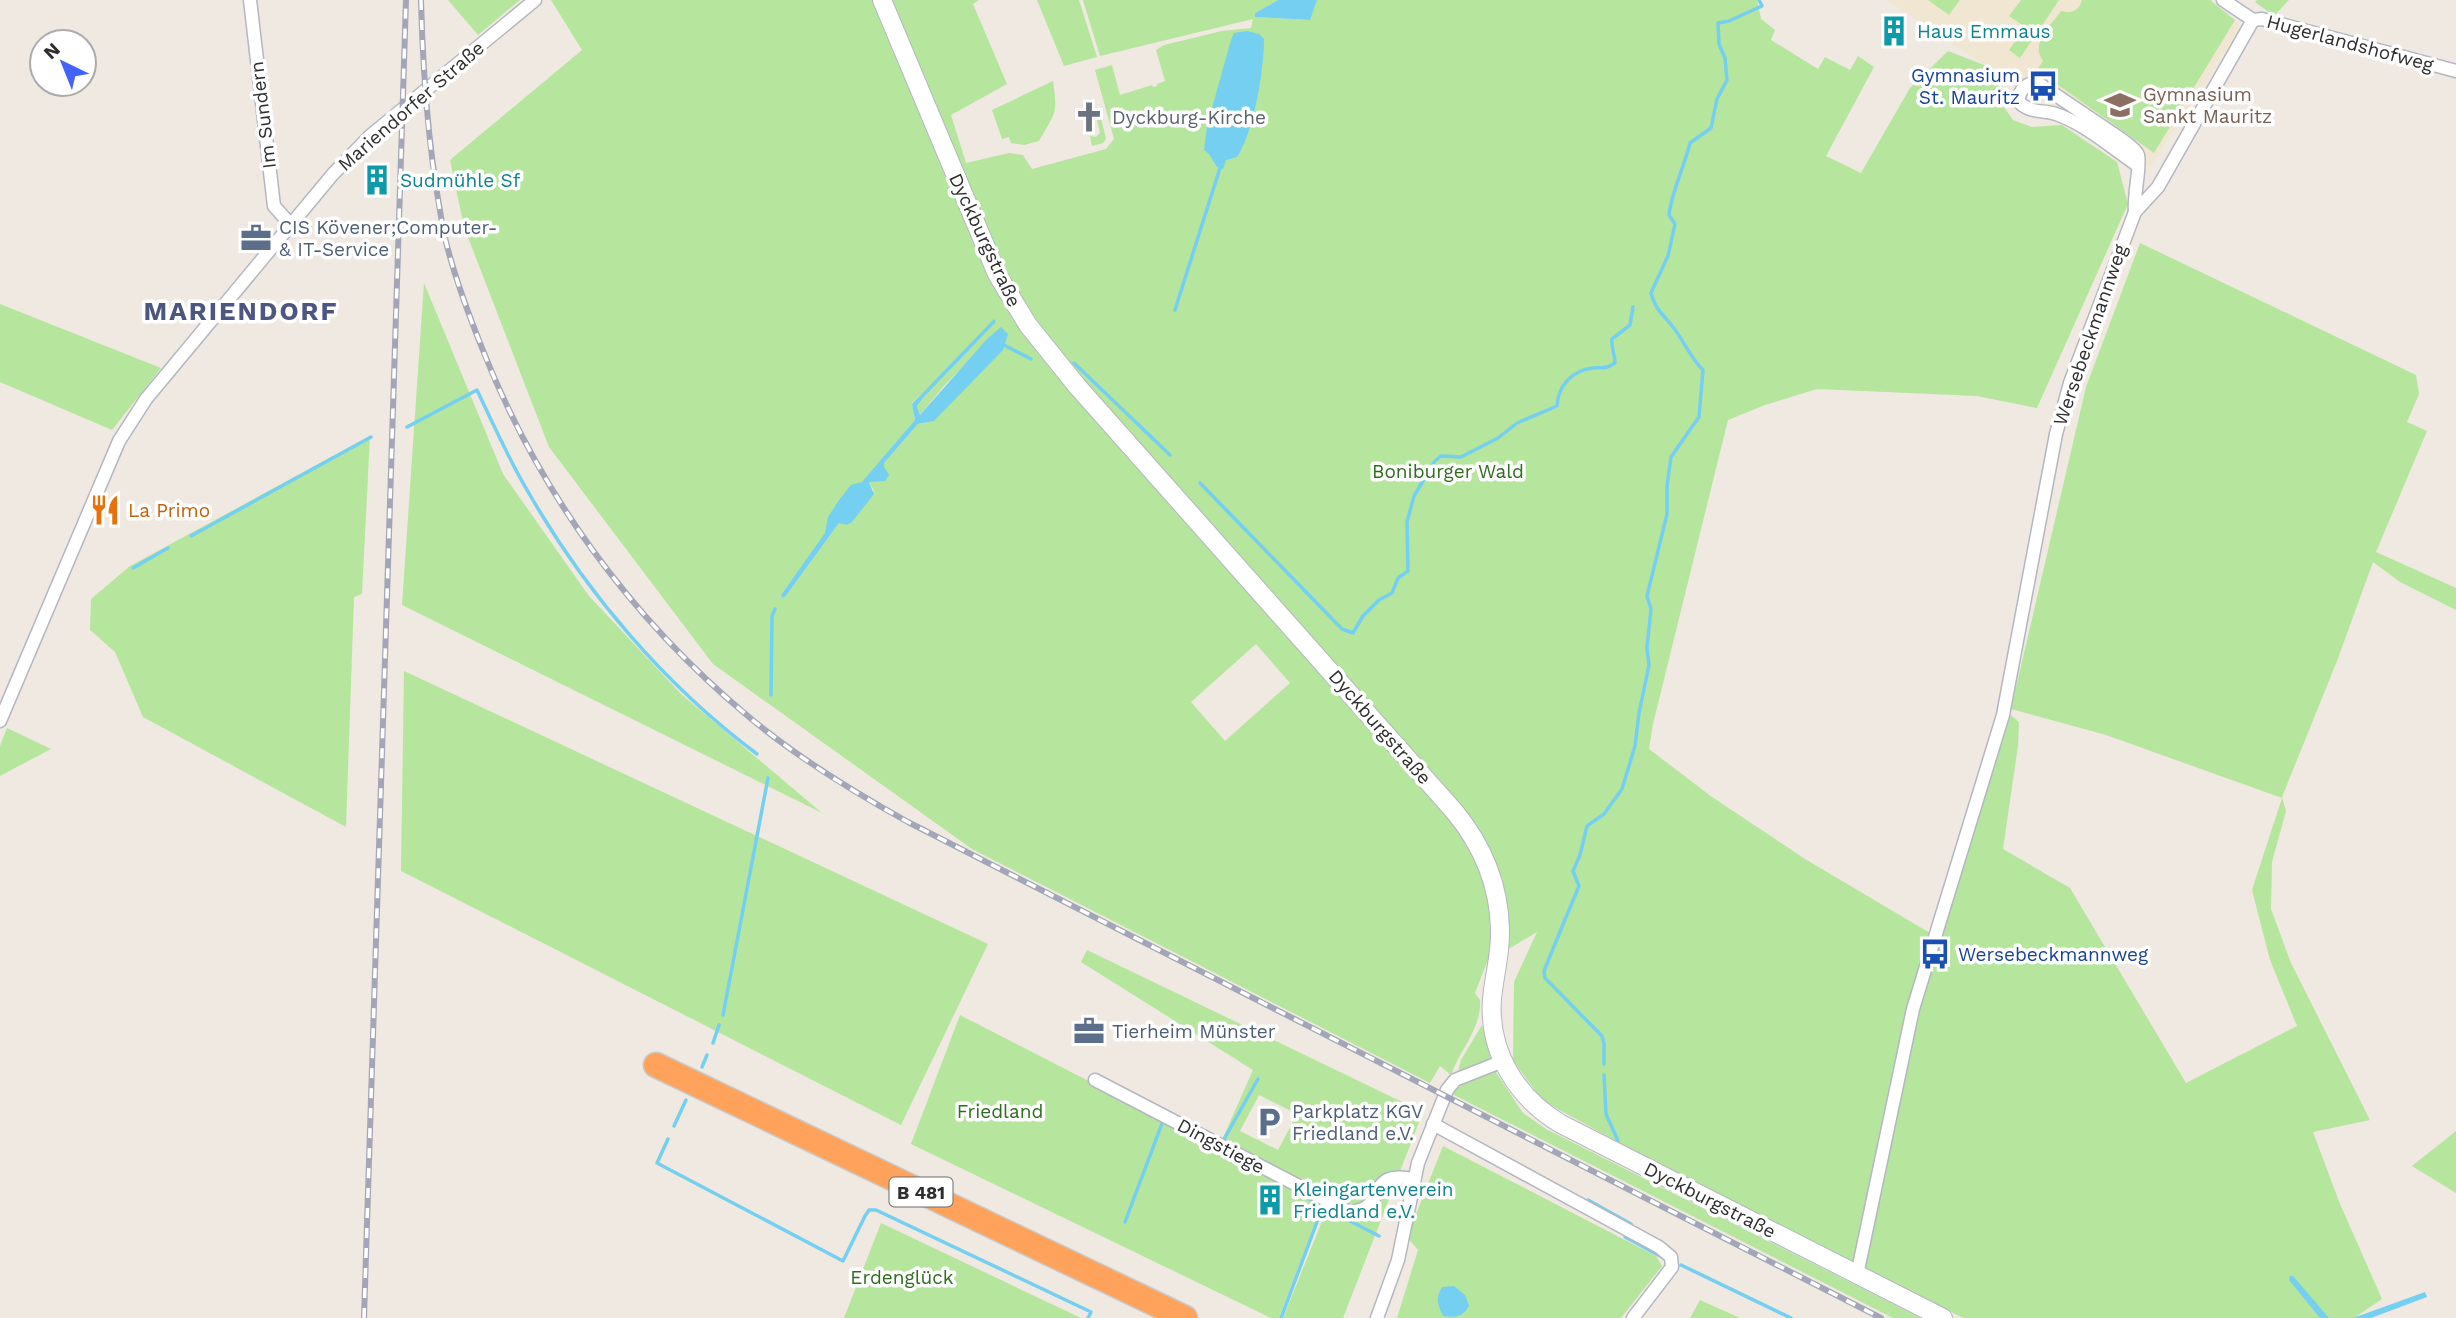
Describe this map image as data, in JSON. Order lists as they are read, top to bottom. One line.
{"streets":{"highway":["B 481"],"street":["Hugerlandshofweg","Mariendorfer Straße","Im Sundern","Dyckburgstraße","Wersebeckmannweg","Dingstiege"]},"crossings":[["Hugerlandshofweg","Wersebeckmannweg"],["Mariendorfer Straße","Im Sundern"],["Dyckburgstraße","Wersebeckmannweg"]],"districts":["MARIENDORF"],"parks":["Boniburger Wald","Friedland","Erdenglück"],"places":{"building":["Haus Emmaus","Sudmühle Sf","Kleingartenverein Friedland e.V."],"bus stop":["Gymnasium St. Mauritz","Wersebeckmannweg"],"school or university":["Gymnasium Sankt Mauritz"],"church":["Dyckburg-Kirche"],"office":["CIS Kövener;Computer- & IT-Service","Tierheim Münster"],"restaurant":["La Primo"],"parking":["Parkplatz KGV Friedland e.V."]},"north":"top left"}
